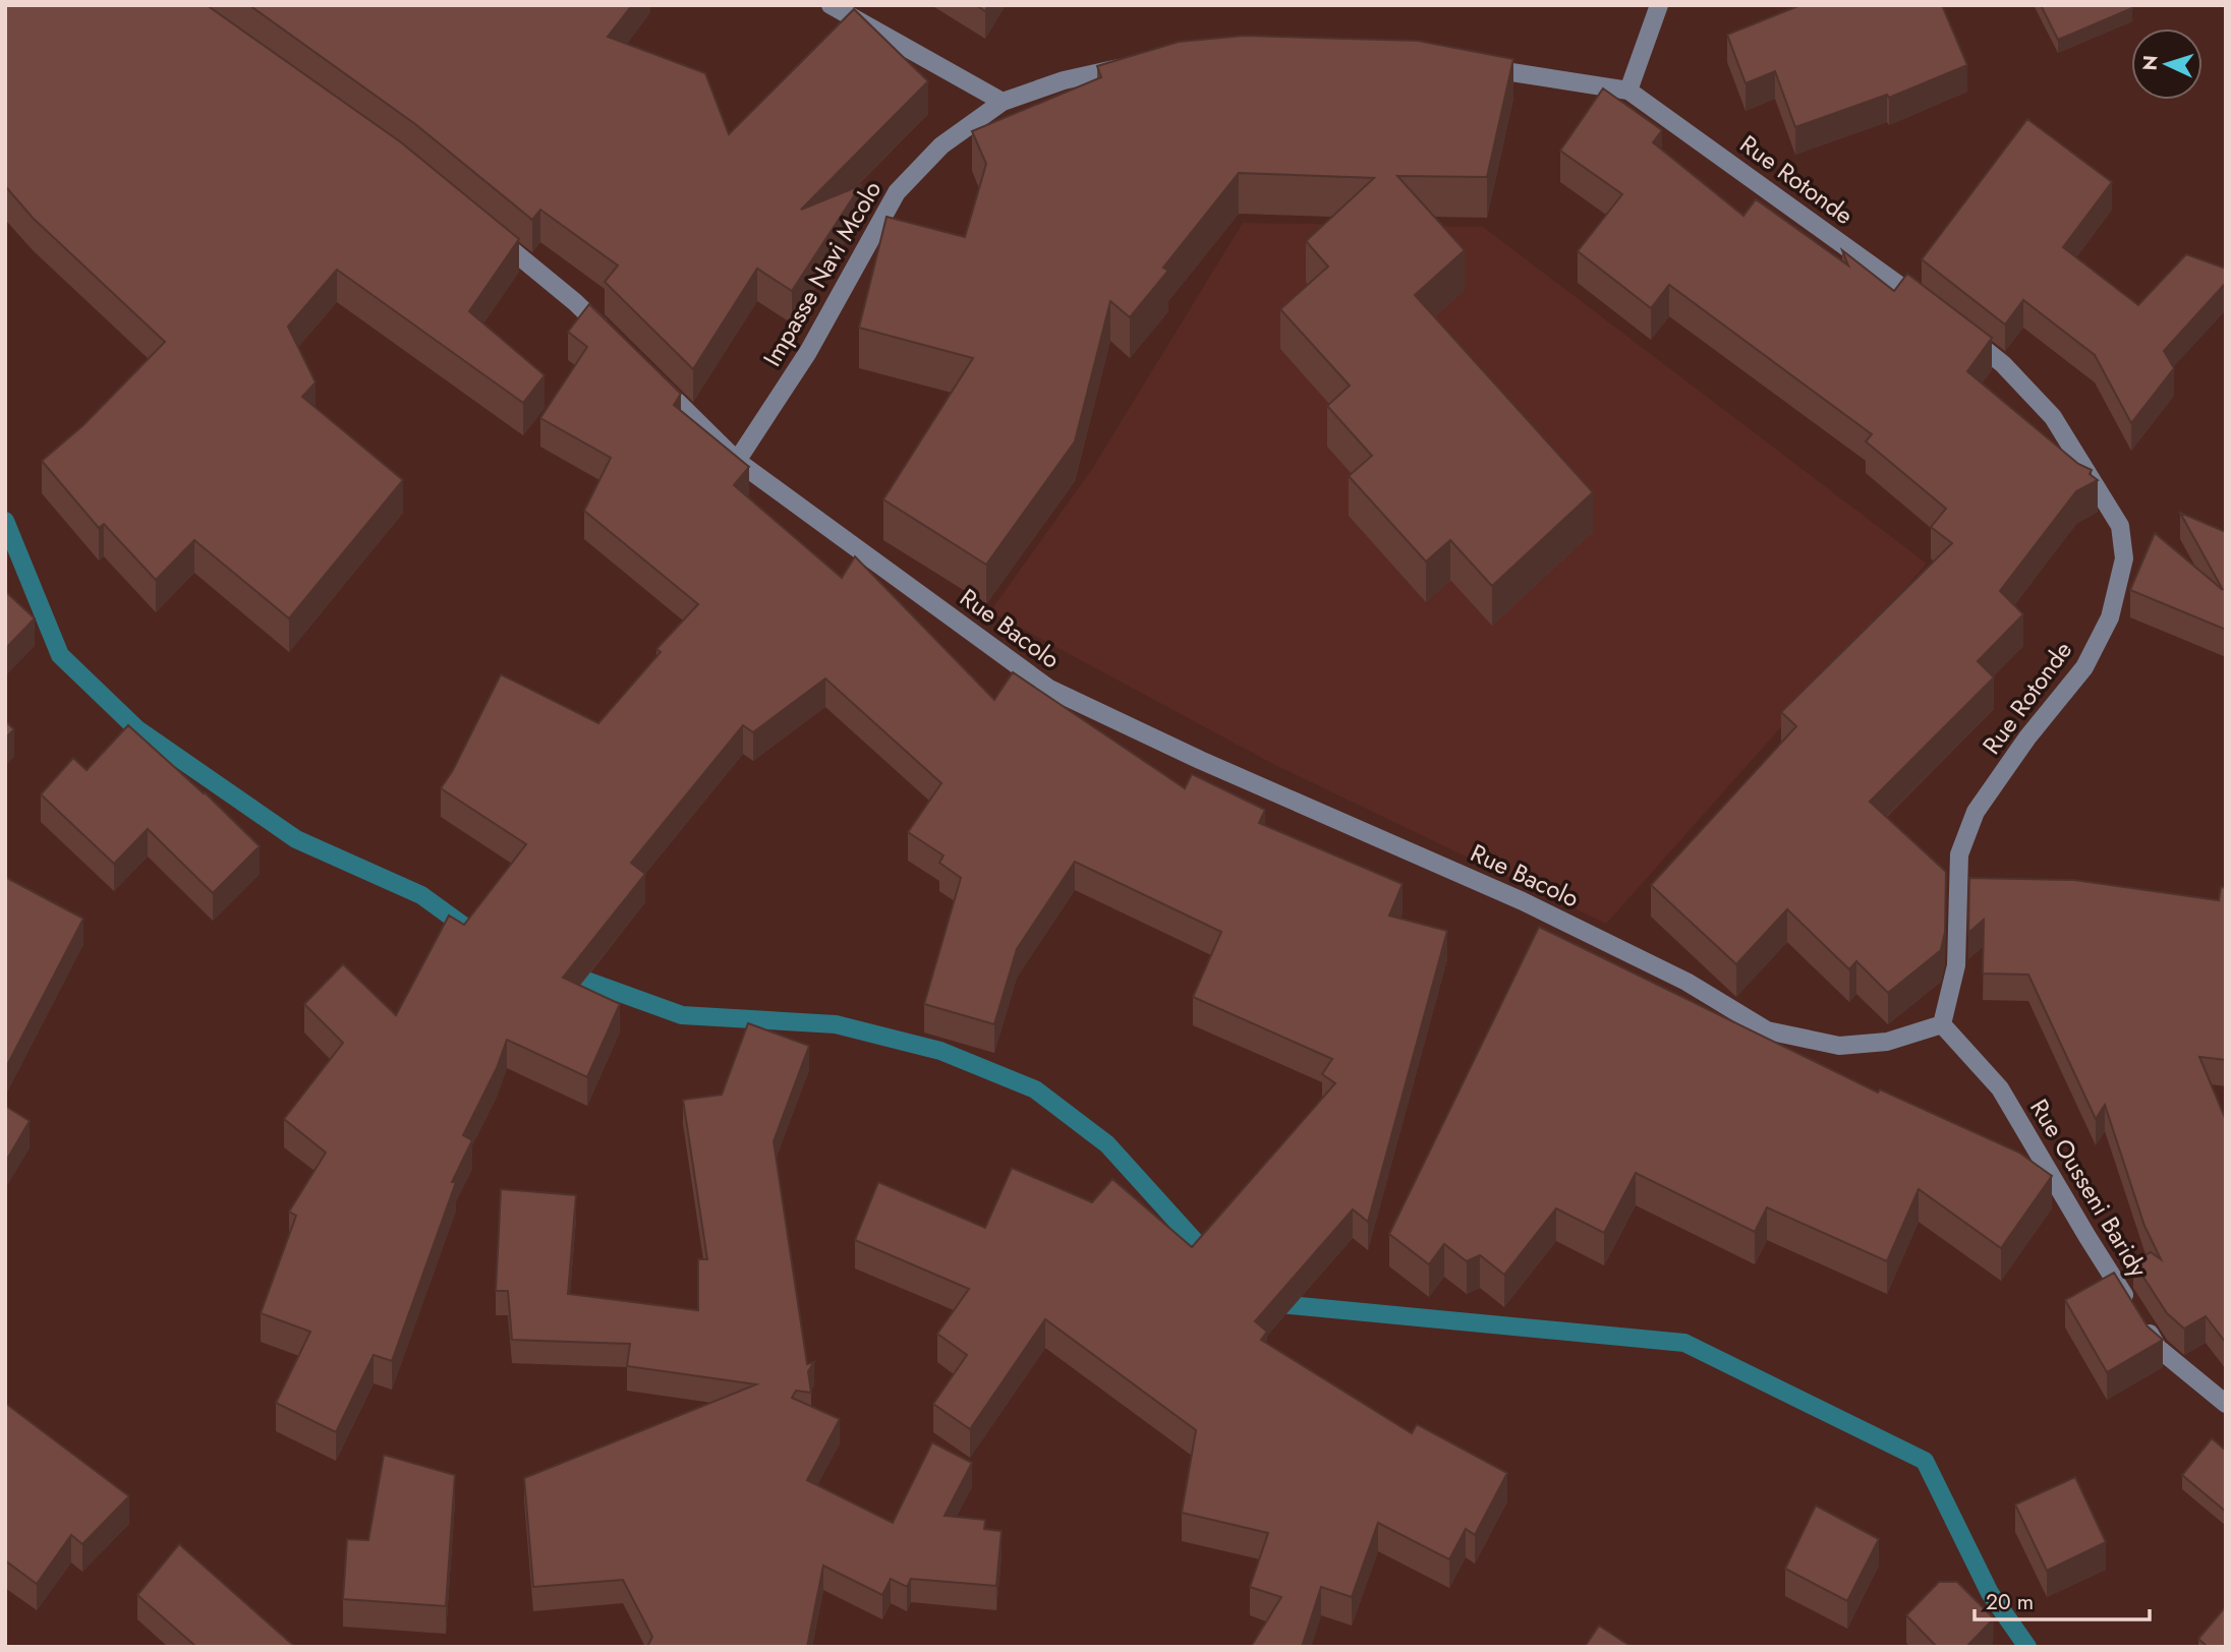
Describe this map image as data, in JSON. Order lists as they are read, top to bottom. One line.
{"streets":{"street":["Rue Rotonde","Impasse Navi Mcolo","Rue Bacolo","Rue Ousseni Baridy"]},"crossings":[["Rue Rotonde","Rue Bacolo"],["Rue Rotonde","Rue Ousseni Baridy"],["Impasse Navi Mcolo","Rue Bacolo"],["Rue Bacolo","Rue Ousseni Baridy"]],"scale_bar":"20 m","north":"left"}
